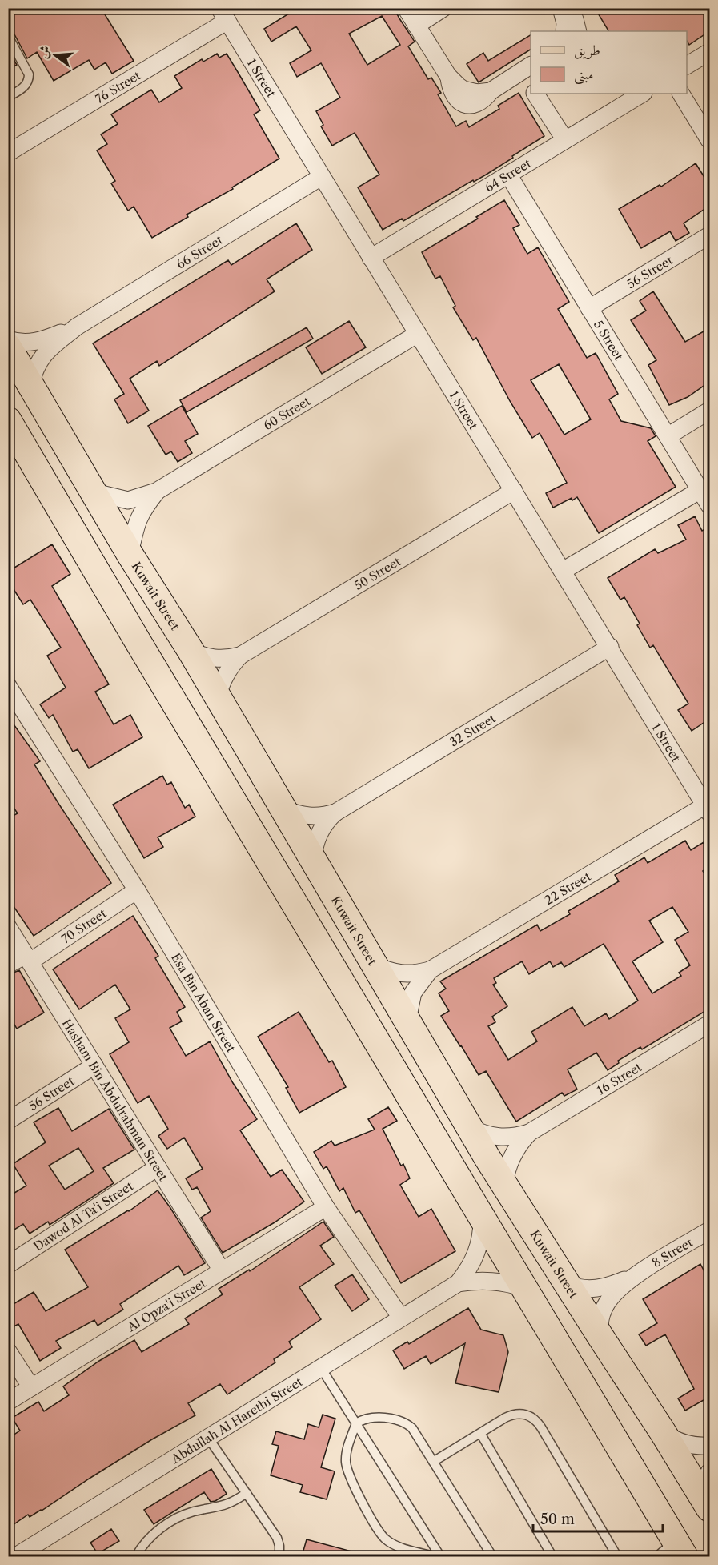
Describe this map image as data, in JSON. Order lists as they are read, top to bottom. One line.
{"streets":{"main road":["Kuwait Street"],"street":["1 Street","76 Street","64 Street","66 Street","56 Street","5 Street","60 Street","50 Street","32 Street","22 Street","70 Street","Esa Bin Aban Street","16 Street","Hasham Bin Abdulrahman Street","Dawod Al Ta'i Street","8 Street","Al Opza'i Street","Abdullah Al Harethi Street"]},"crossings":[["1 Street","76 Street"],["1 Street","64 Street"],["1 Street","66 Street"],["1 Street","60 Street"],["1 Street","50 Street"],["1 Street","32 Street"],["1 Street","22 Street"],["64 Street","5 Street"],["66 Street","Kuwait Street"],["56 Street","5 Street"],["56 Street","Hasham Bin Abdulrahman Street"],["60 Street","Kuwait Street"],["50 Street","Kuwait Street"],["Kuwait Street","32 Street"],["Kuwait Street","22 Street"],["Kuwait Street","16 Street"],["Kuwait Street","8 Street"],["70 Street","Esa Bin Aban Street"],["70 Street","Hasham Bin Abdulrahman Street"],["Esa Bin Aban Street","Al Opza'i Street"],["Esa Bin Aban Street","Abdullah Al Harethi Street"],["Hasham Bin Abdulrahman Street","Dawod Al Ta'i Street"],["Hasham Bin Abdulrahman Street","Al Opza'i Street"]],"legend":["طريق","مبنى"],"scale_bar":"50 m","north":"left"}
